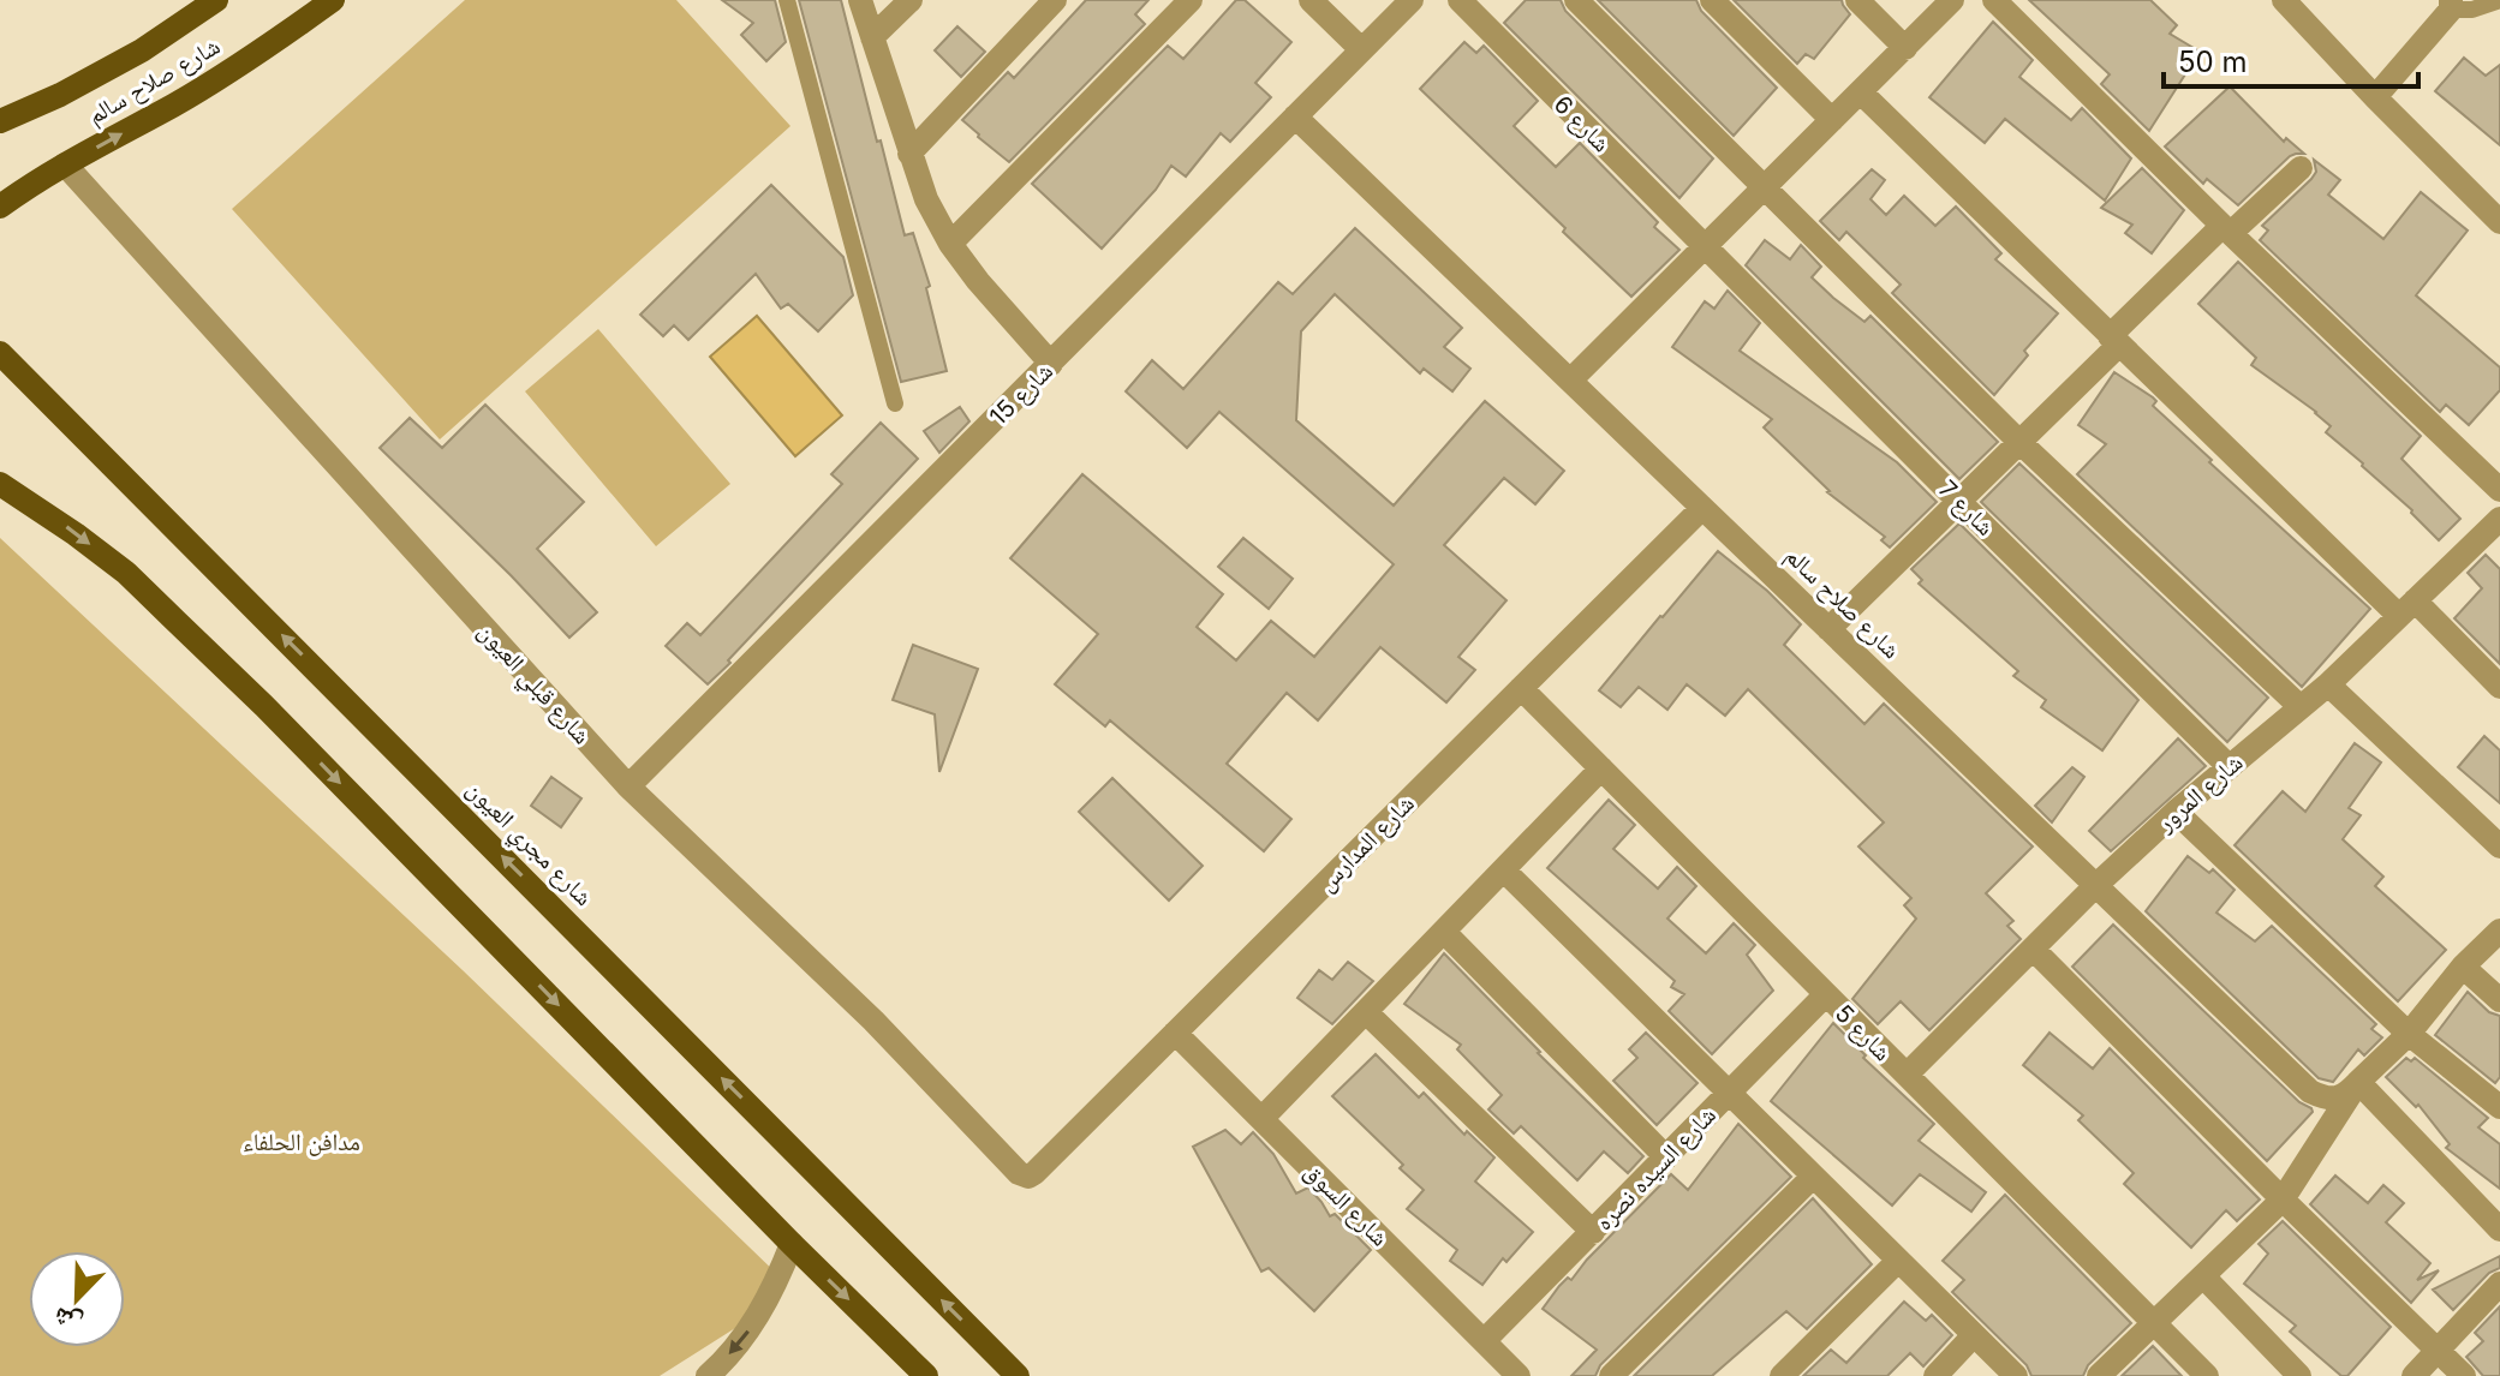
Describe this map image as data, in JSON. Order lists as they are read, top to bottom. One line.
{"streets":{"main road":["شارع صلاح سالم","شارع مجري العيون"],"street":["شارع 6","شارع 15","شارع 7","شارع قبلي العيون","شارع المرور","شارع المدارس","شارع 5","شارع السيده نصره","شارع السوق"]},"crossings":[["شارع صلاح سالم","شارع 15"],["شارع صلاح سالم","شارع قبلي العيون"],["شارع صلاح سالم","شارع المرور"],["شارع صلاح سالم","شارع المدارس"],["شارع 6","شارع 7"],["شارع 15","شارع قبلي العيون"],["شارع 7","شارع المرور"],["شارع قبلي العيون","شارع المدارس"],["شارع المرور","شارع 5"],["شارع المدارس","شارع 5"],["شارع المدارس","شارع السوق"],["شارع 5","شارع السيده نصره"],["شارع السيده نصره","شارع السوق"]],"parks":["مدافن الحلفاء"],"scale_bar":"50 m","north":"bottom left"}
